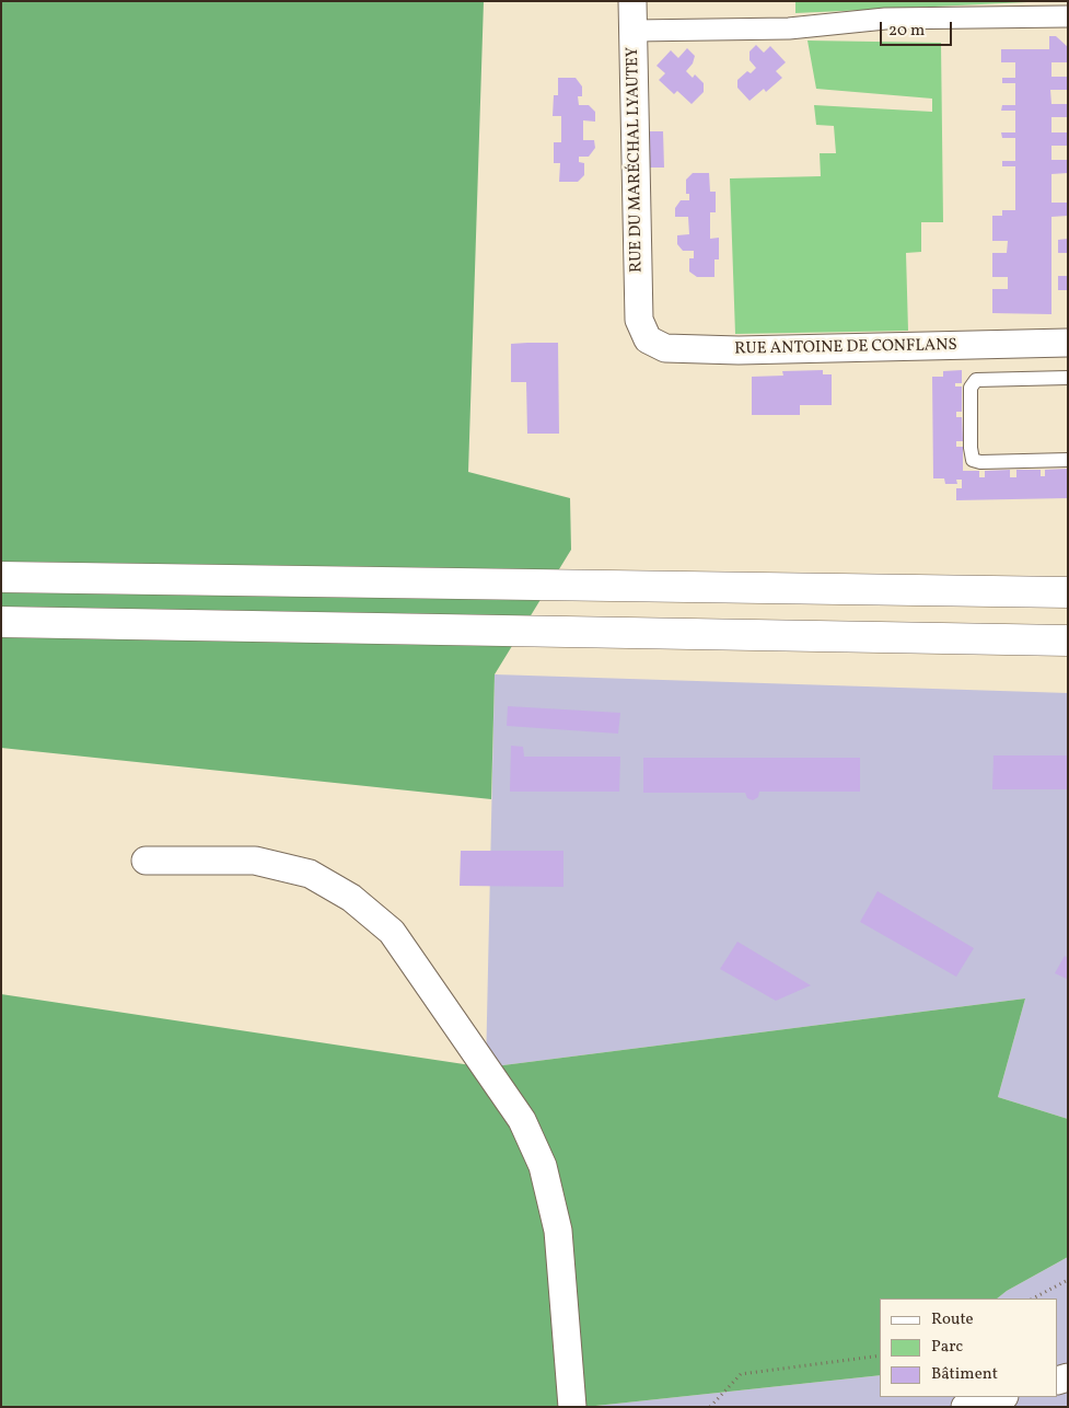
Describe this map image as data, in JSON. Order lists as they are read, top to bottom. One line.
{"streets":{"street":["RUE DU MARÉCHAL LYAUTEY","RUE ANTOINE DE CONFLANS"]},"crossings":[["RUE DU MARÉCHAL LYAUTEY","RUE ANTOINE DE CONFLANS"]],"legend":["Route","Parc","Bâtiment"],"scale_bar":"20 m"}
